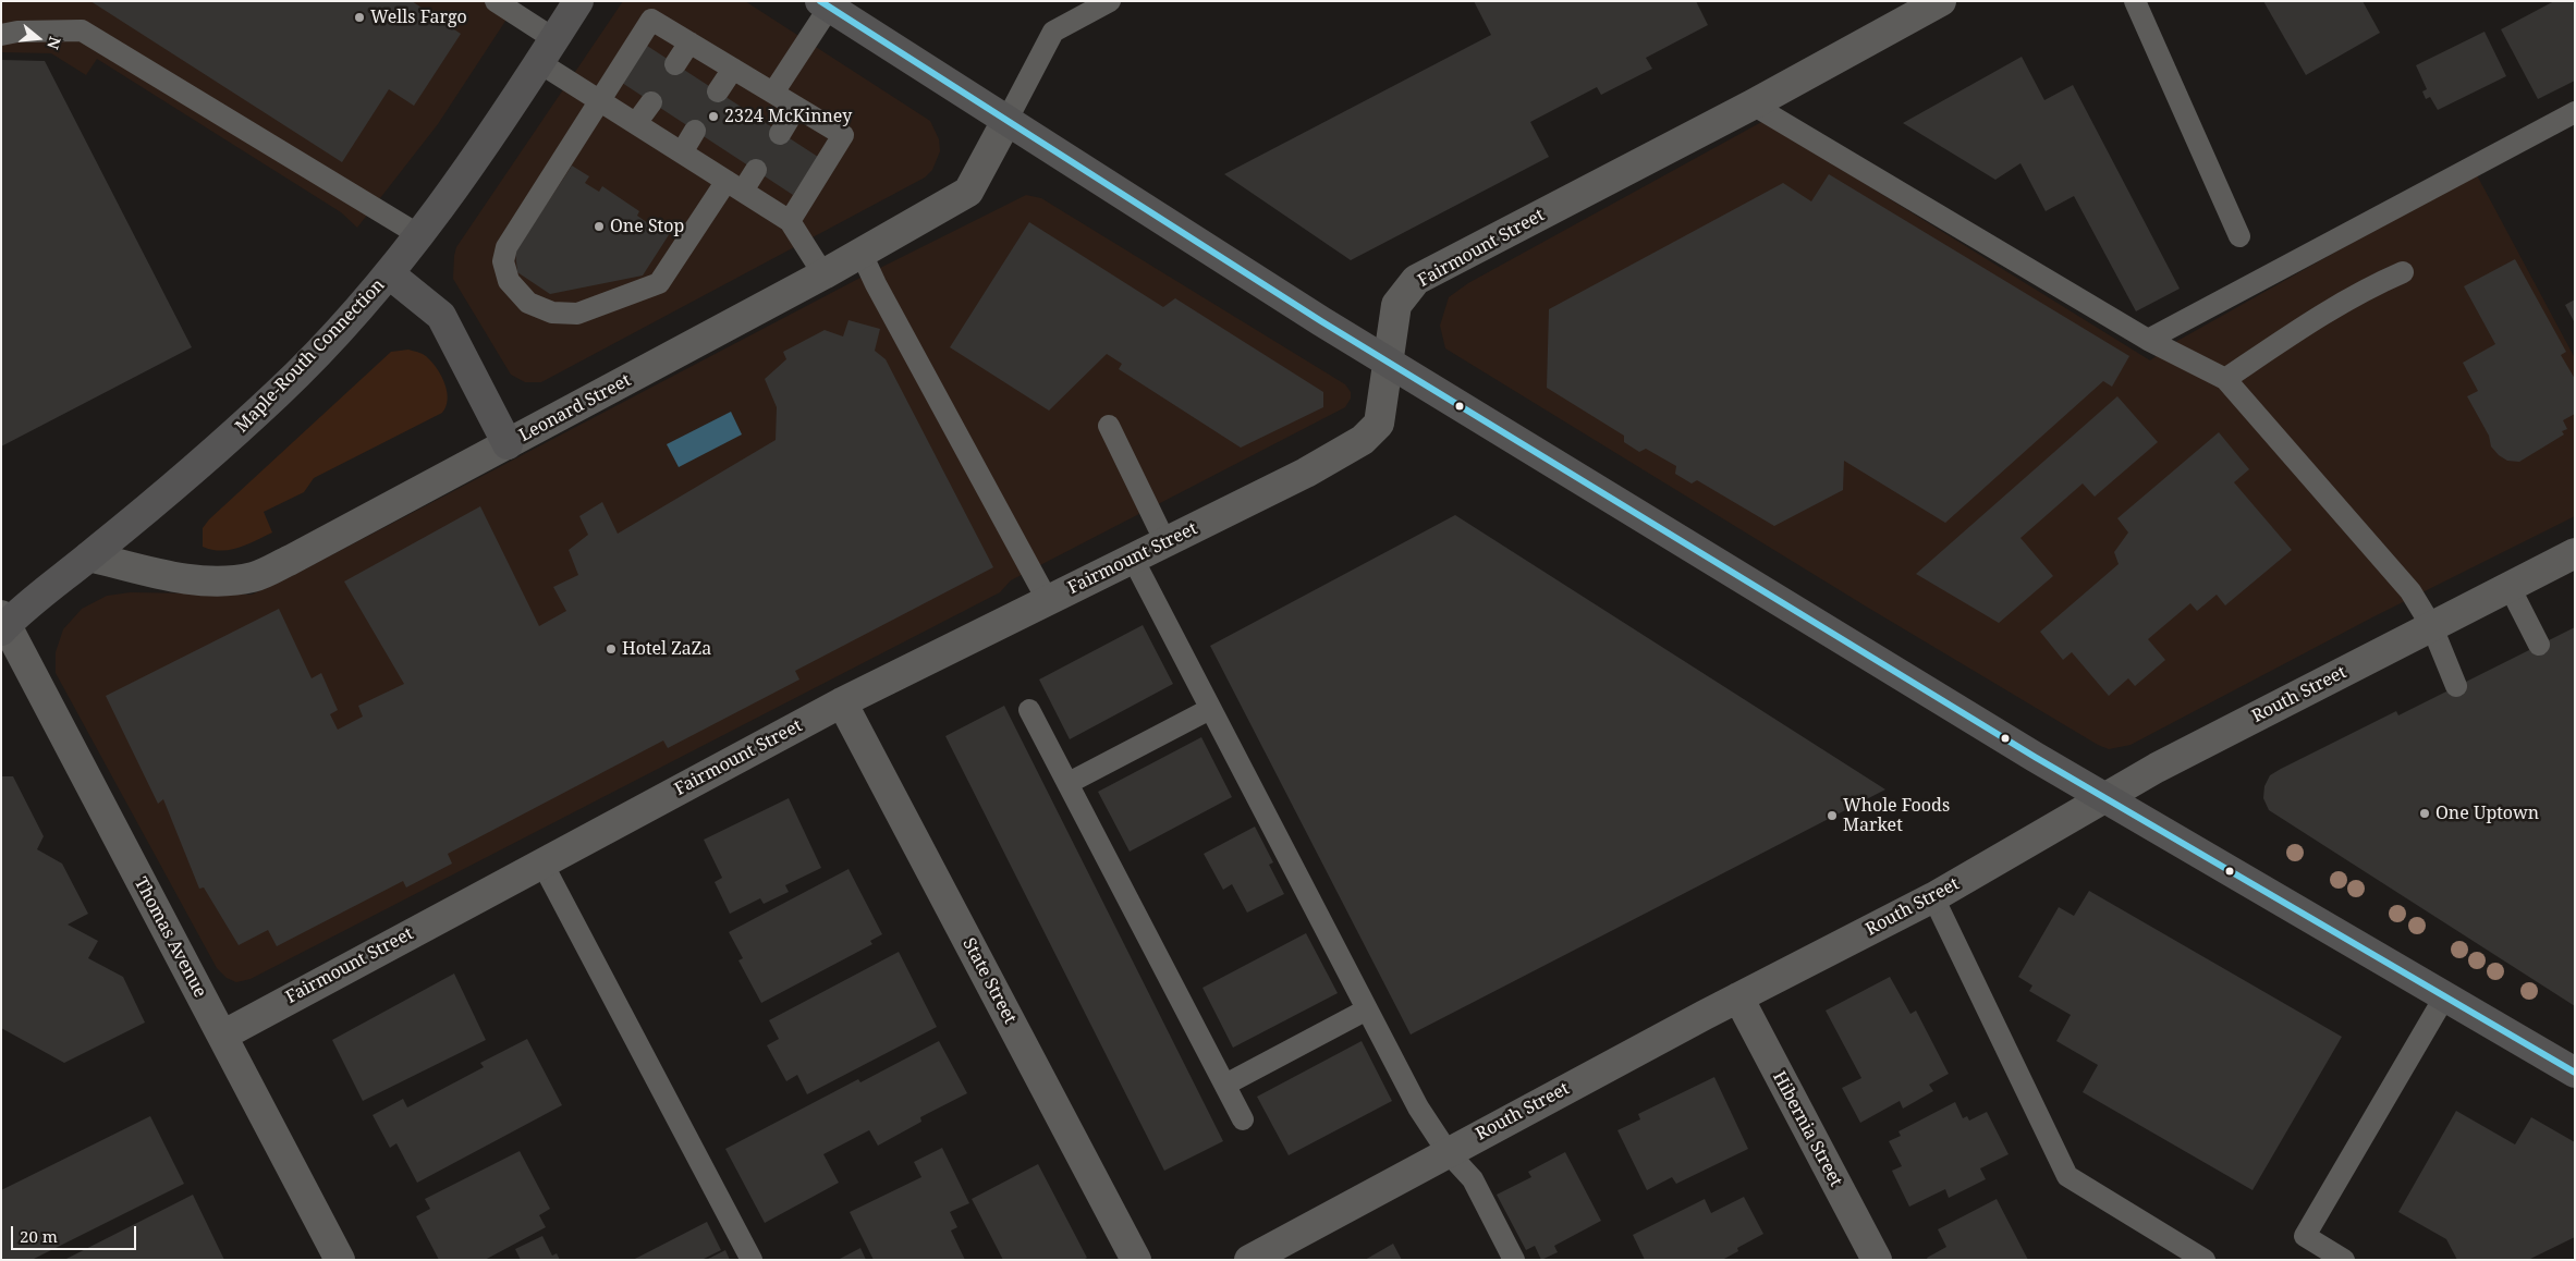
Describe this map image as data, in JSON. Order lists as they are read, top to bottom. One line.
{"streets":{"street":["Fairmount Street","Maple-Routh Connection","Leonard Street","Routh Street","Thomas Avenue","State Street","Hibernia Street"]},"crossings":[["Fairmount Street","Thomas Avenue"],["Fairmount Street","State Street"],["Maple-Routh Connection","Leonard Street"],["Maple-Routh Connection","Thomas Avenue"],["Routh Street","Hibernia Street"]],"places":["Wells Fargo","2324 McKinney","One Stop","Hotel ZaZa","One Uptown","Whole Foods Market"],"scale_bar":"20 m","north":"right"}
